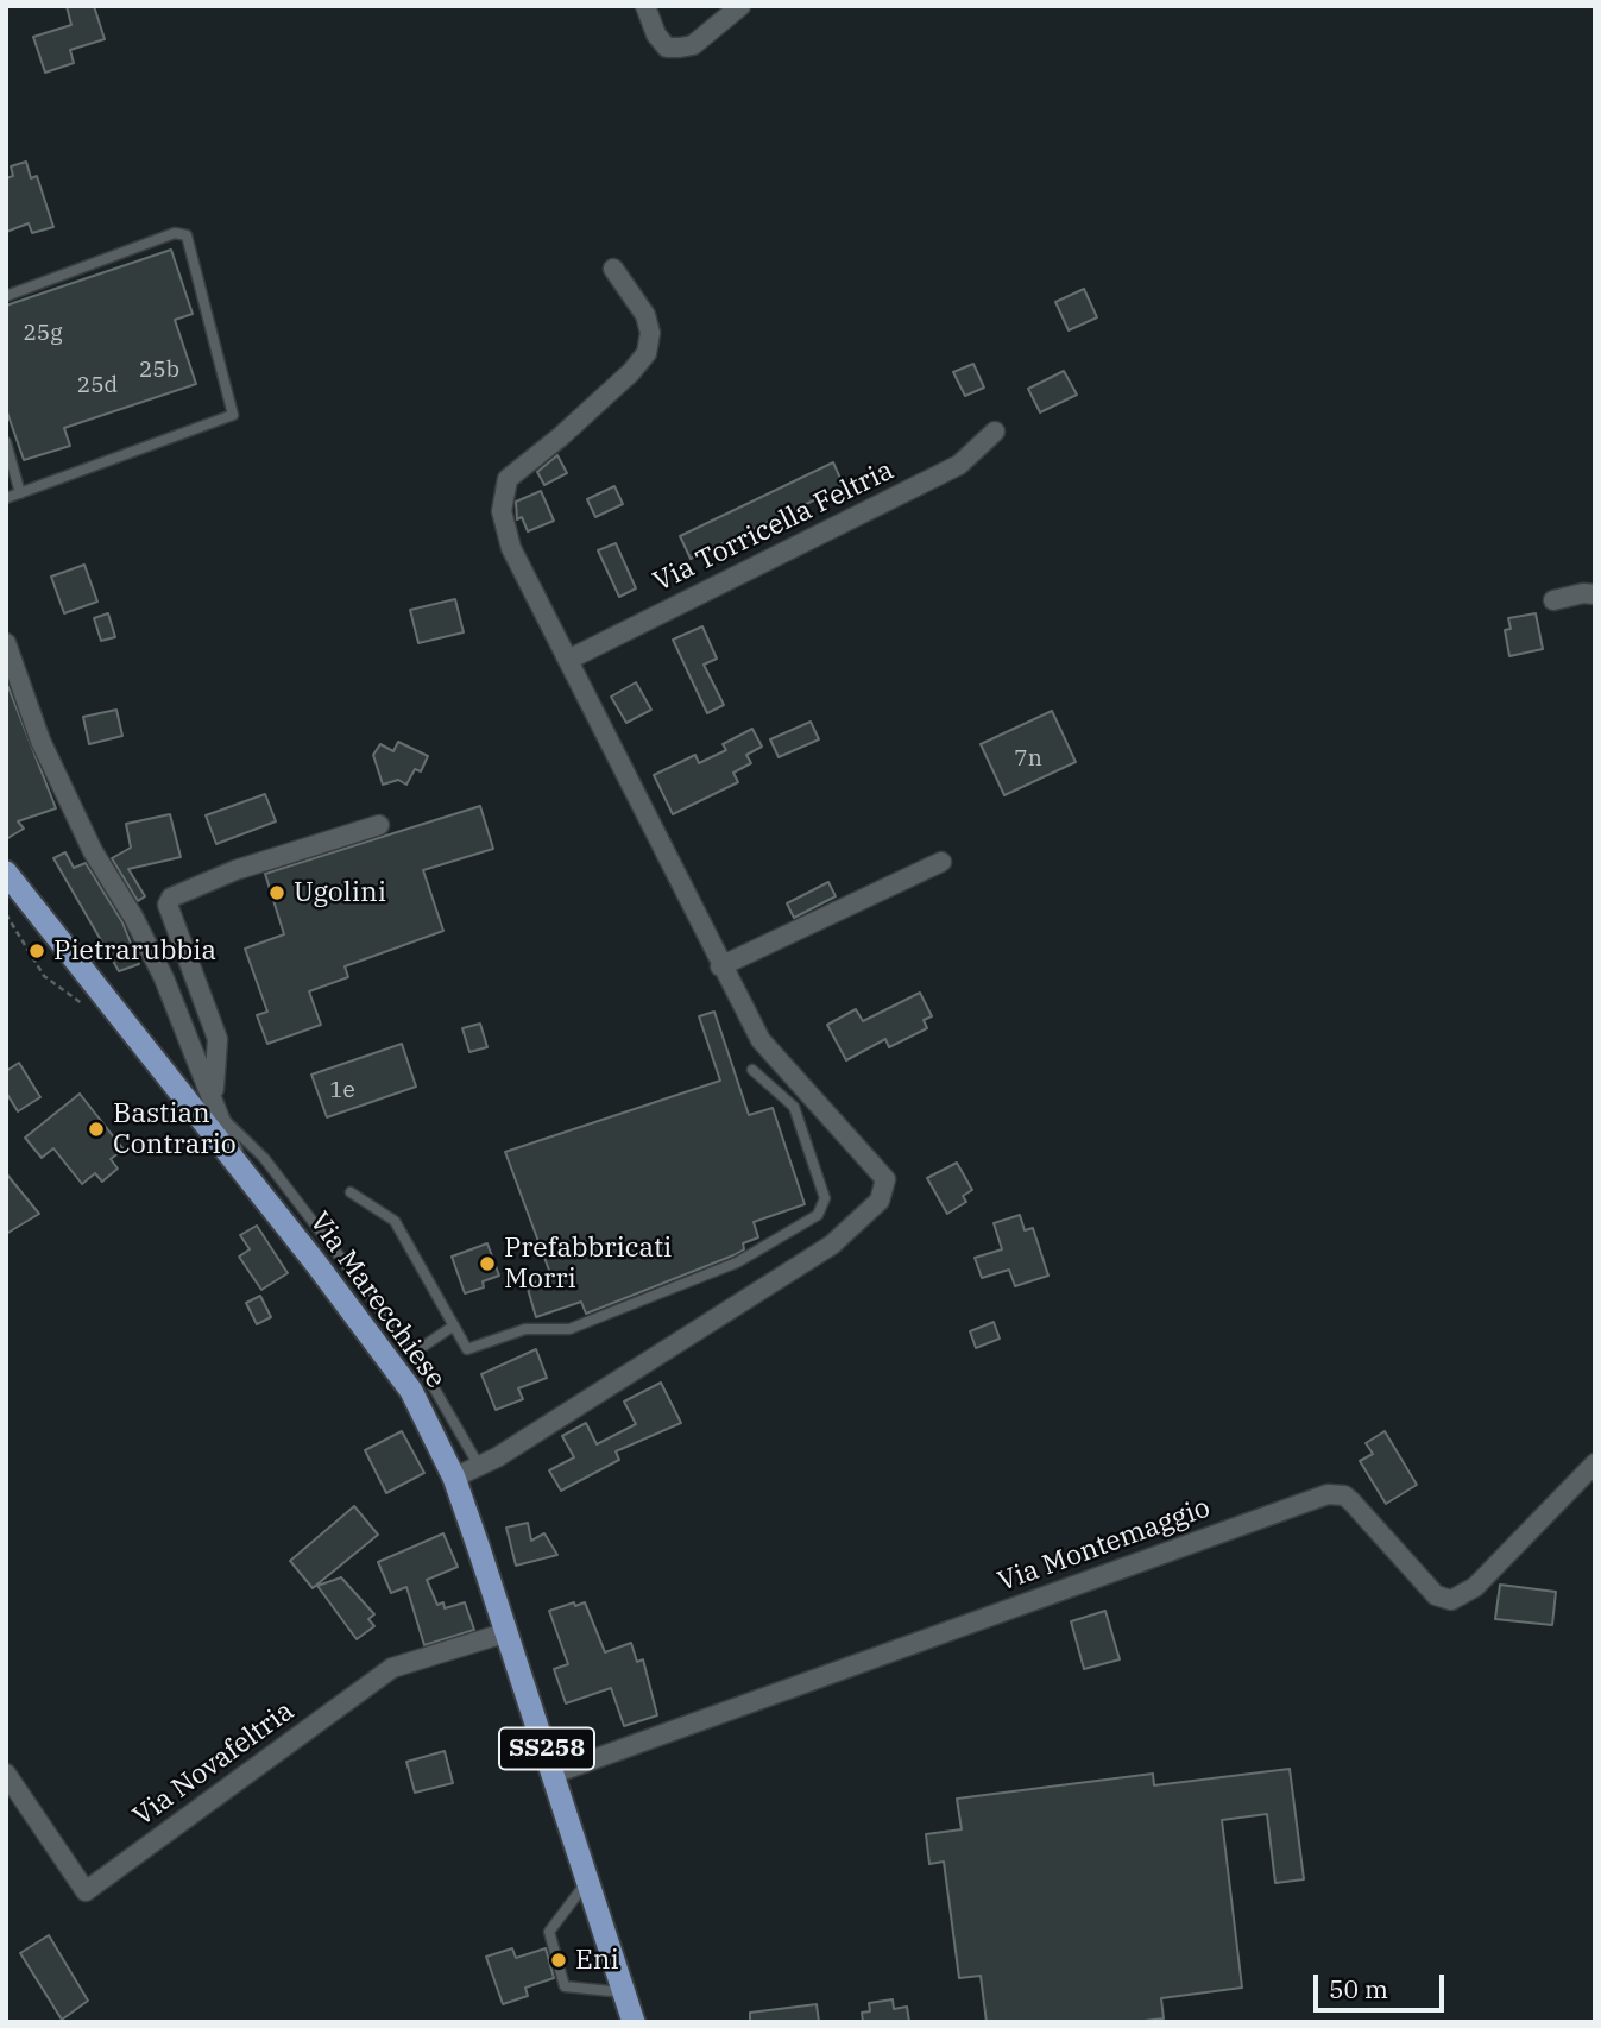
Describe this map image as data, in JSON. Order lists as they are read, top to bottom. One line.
{"streets":{"main road":["Via Marecchiese","SS258"],"street":["Via Torricella Feltria","Via Montemaggio","Via Novafeltria"]},"crossings":[["Via Marecchiese","Via Montemaggio"],["Via Marecchiese","Via Novafeltria"]],"places":["Ugolini","Pietrarubbia","Bastian Contrario","Prefabbricati Morri","Eni"],"house_numbers":["25g","25b","25d","7n","1e"],"scale_bar":"50 m"}
